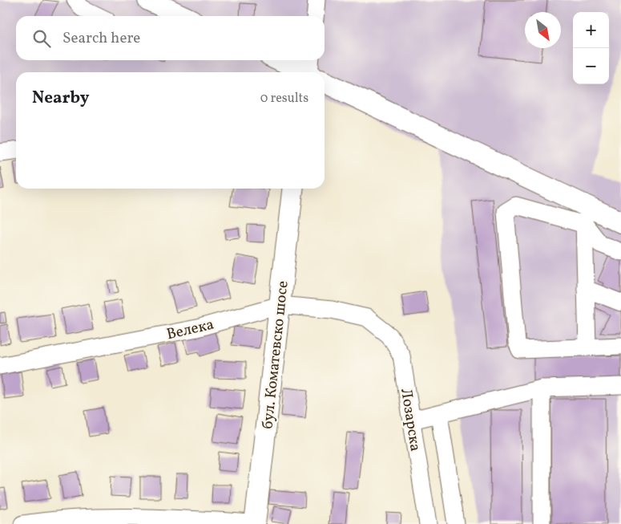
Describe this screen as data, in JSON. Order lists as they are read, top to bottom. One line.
{"streets":{"main road":["бул. Коматевско шосе"],"street":["Велека","Лозарска"]},"crossings":[["Велека","бул. Коматевско шосе"],["Велека","Лозарска"]],"north":"bottom right","page":{"map_buttons":["+","−"],"search":"Search here","heading":["Nearby","0 results"]}}
